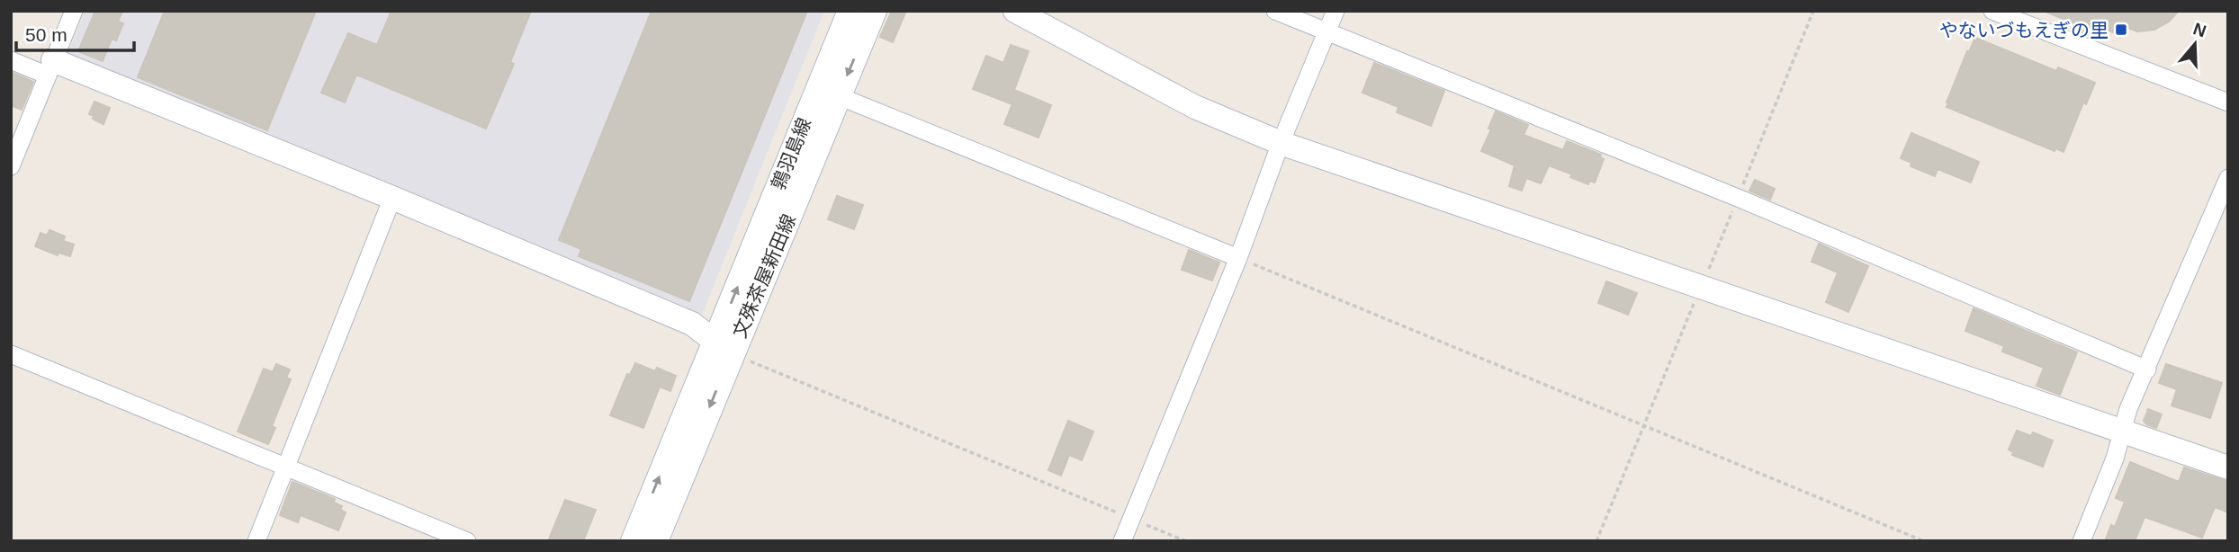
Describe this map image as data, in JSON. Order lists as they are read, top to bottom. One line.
{"streets":{"street":["鶉羽島線","文殊茶屋新田線"]},"crossings":[["鶉羽島線","文殊茶屋新田線"]],"one_way":["鶉羽島線","文殊茶屋新田線"],"places":{"transit":["やないづもえぎの里"]},"scale_bar":"50 m","north":"top"}
